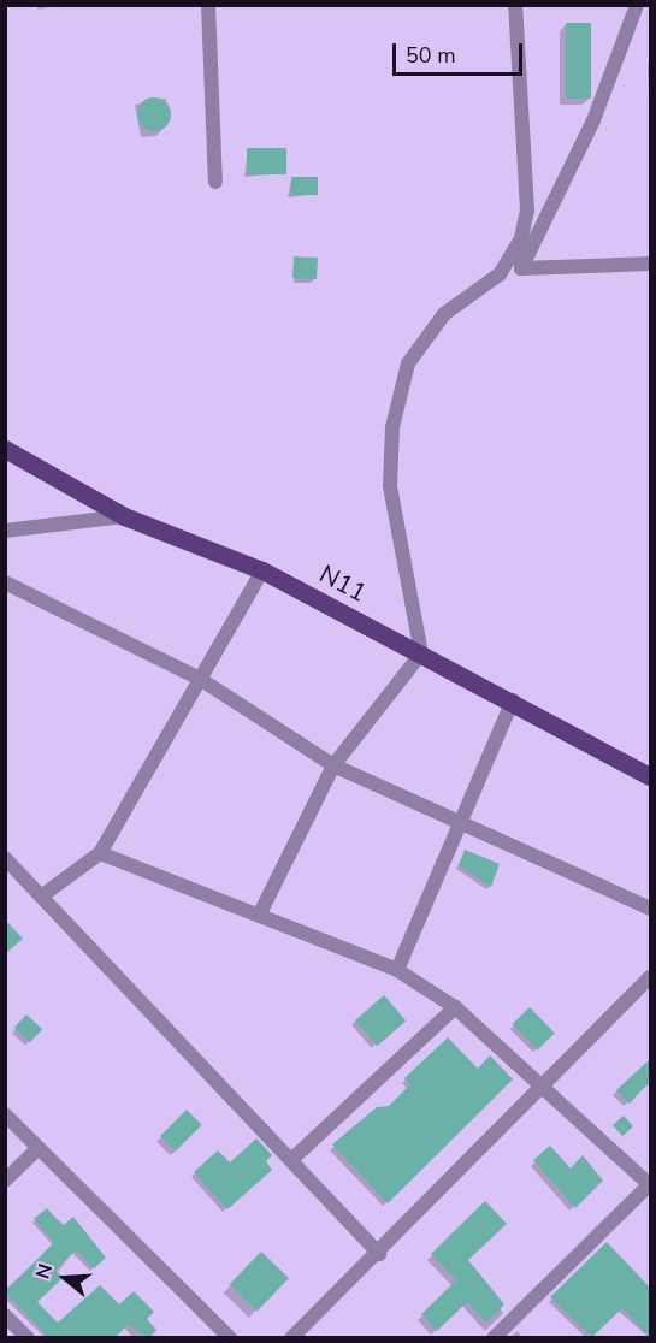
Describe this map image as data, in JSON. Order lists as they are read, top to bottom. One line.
{"streets":{"main road":["N11"]},"scale_bar":"50 m","north":"left"}
